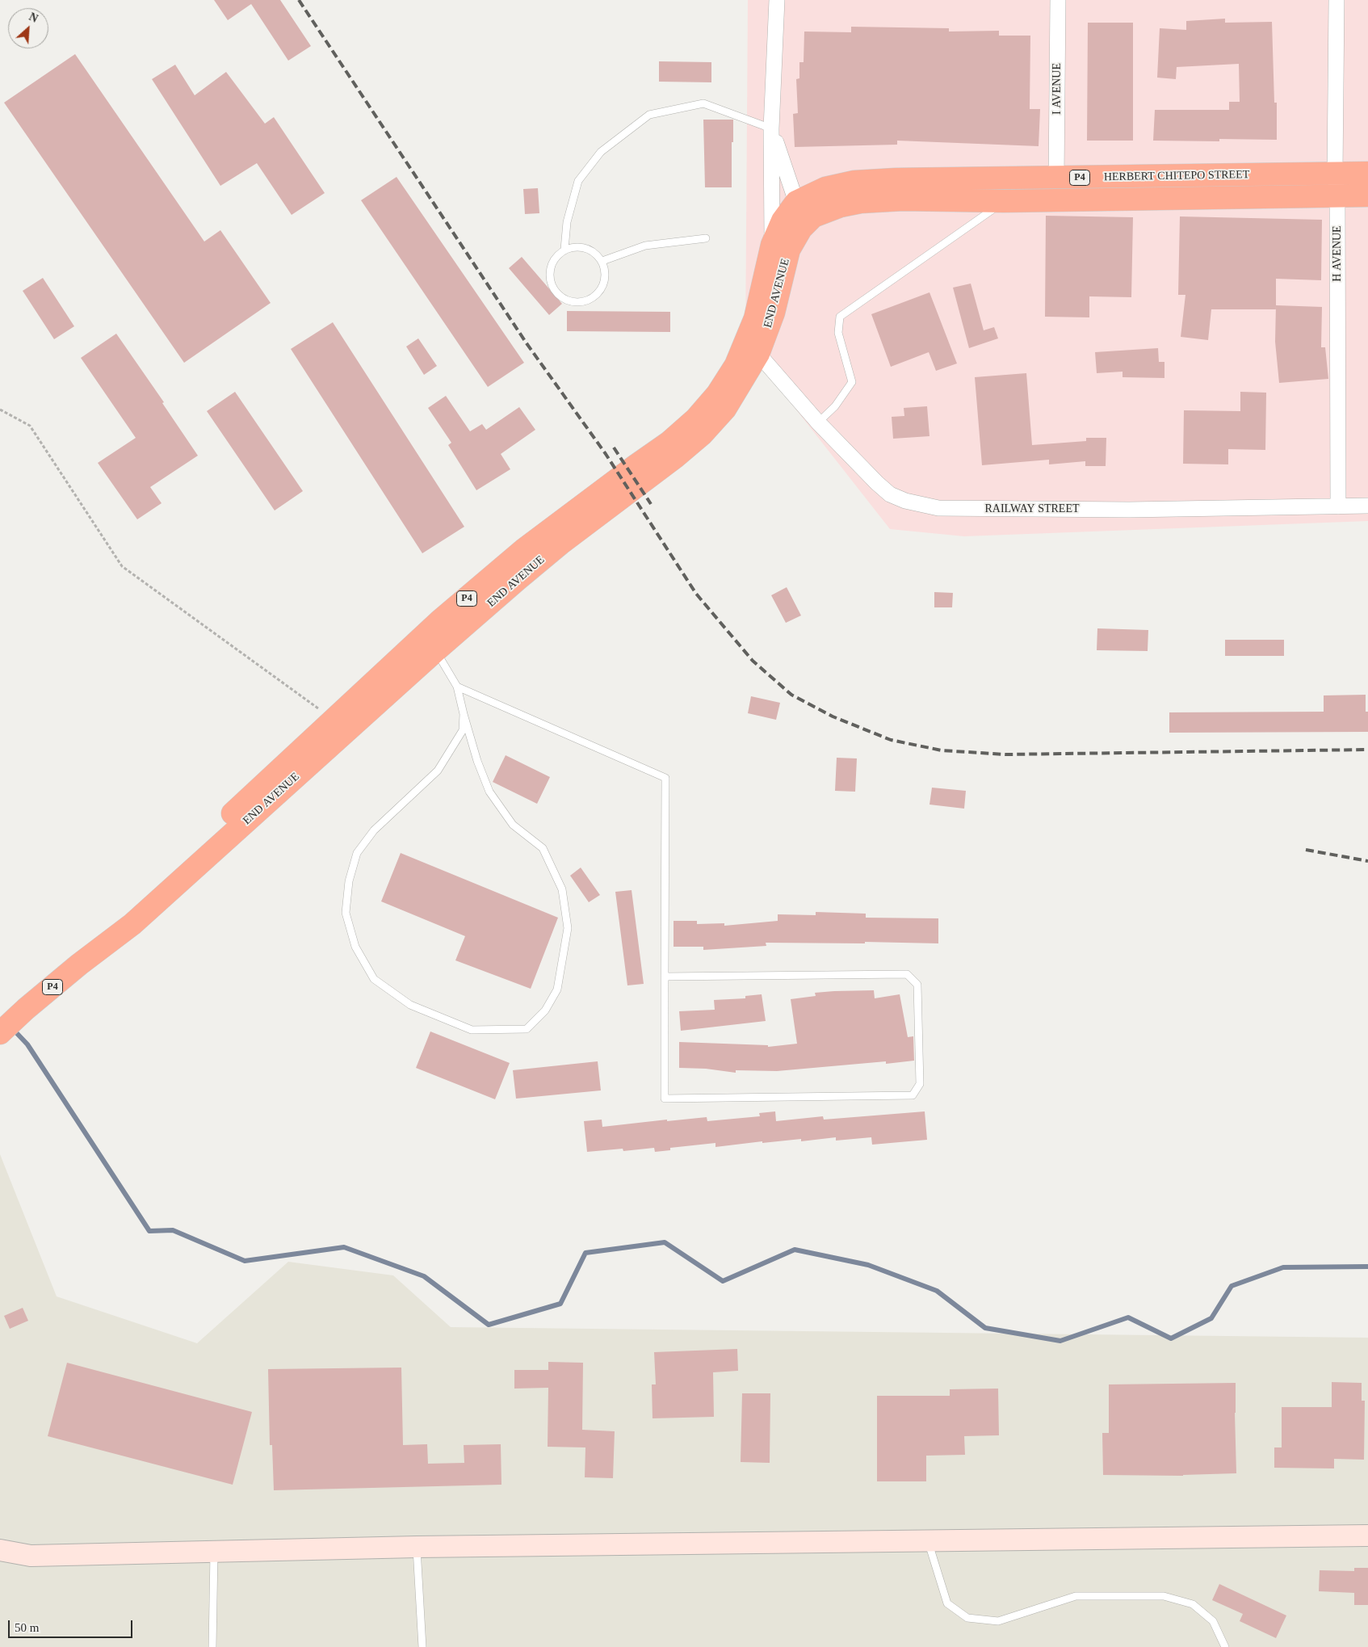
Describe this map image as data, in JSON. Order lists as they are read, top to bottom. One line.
{"streets":{"highway":["HERBERT CHITEPO STREET","P4","END AVENUE"],"street":["I AVENUE","H AVENUE","RAILWAY STREET"]},"crossings":[["I AVENUE","HERBERT CHITEPO STREET"],["HERBERT CHITEPO STREET","H AVENUE"],["HERBERT CHITEPO STREET","END AVENUE"],["H AVENUE","RAILWAY STREET"],["END AVENUE","RAILWAY STREET"]],"scale_bar":"50 m","north":"top right"}
